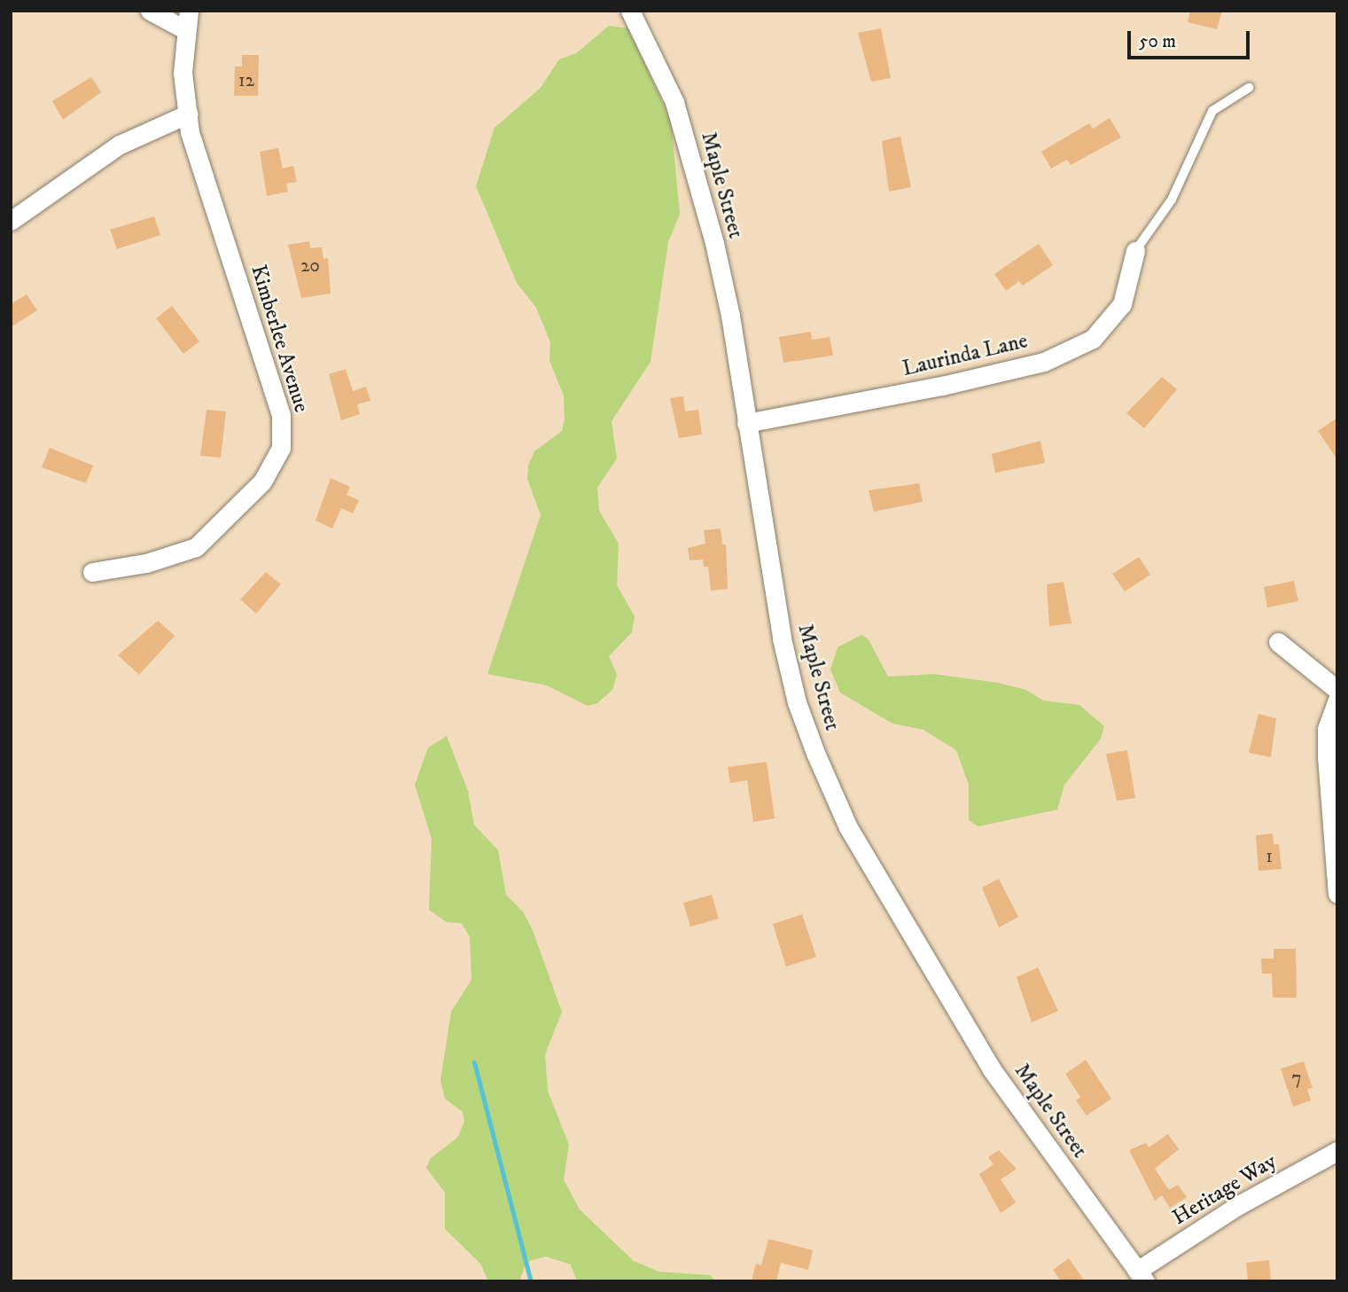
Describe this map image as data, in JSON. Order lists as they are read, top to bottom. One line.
{"streets":{"street":["Maple Street","Kimberlee Avenue","Laurinda Lane","Heritage Way"]},"crossings":[["Maple Street","Laurinda Lane"],["Maple Street","Heritage Way"]],"house_numbers":["12","20","1","7"],"scale_bar":"50 m"}
